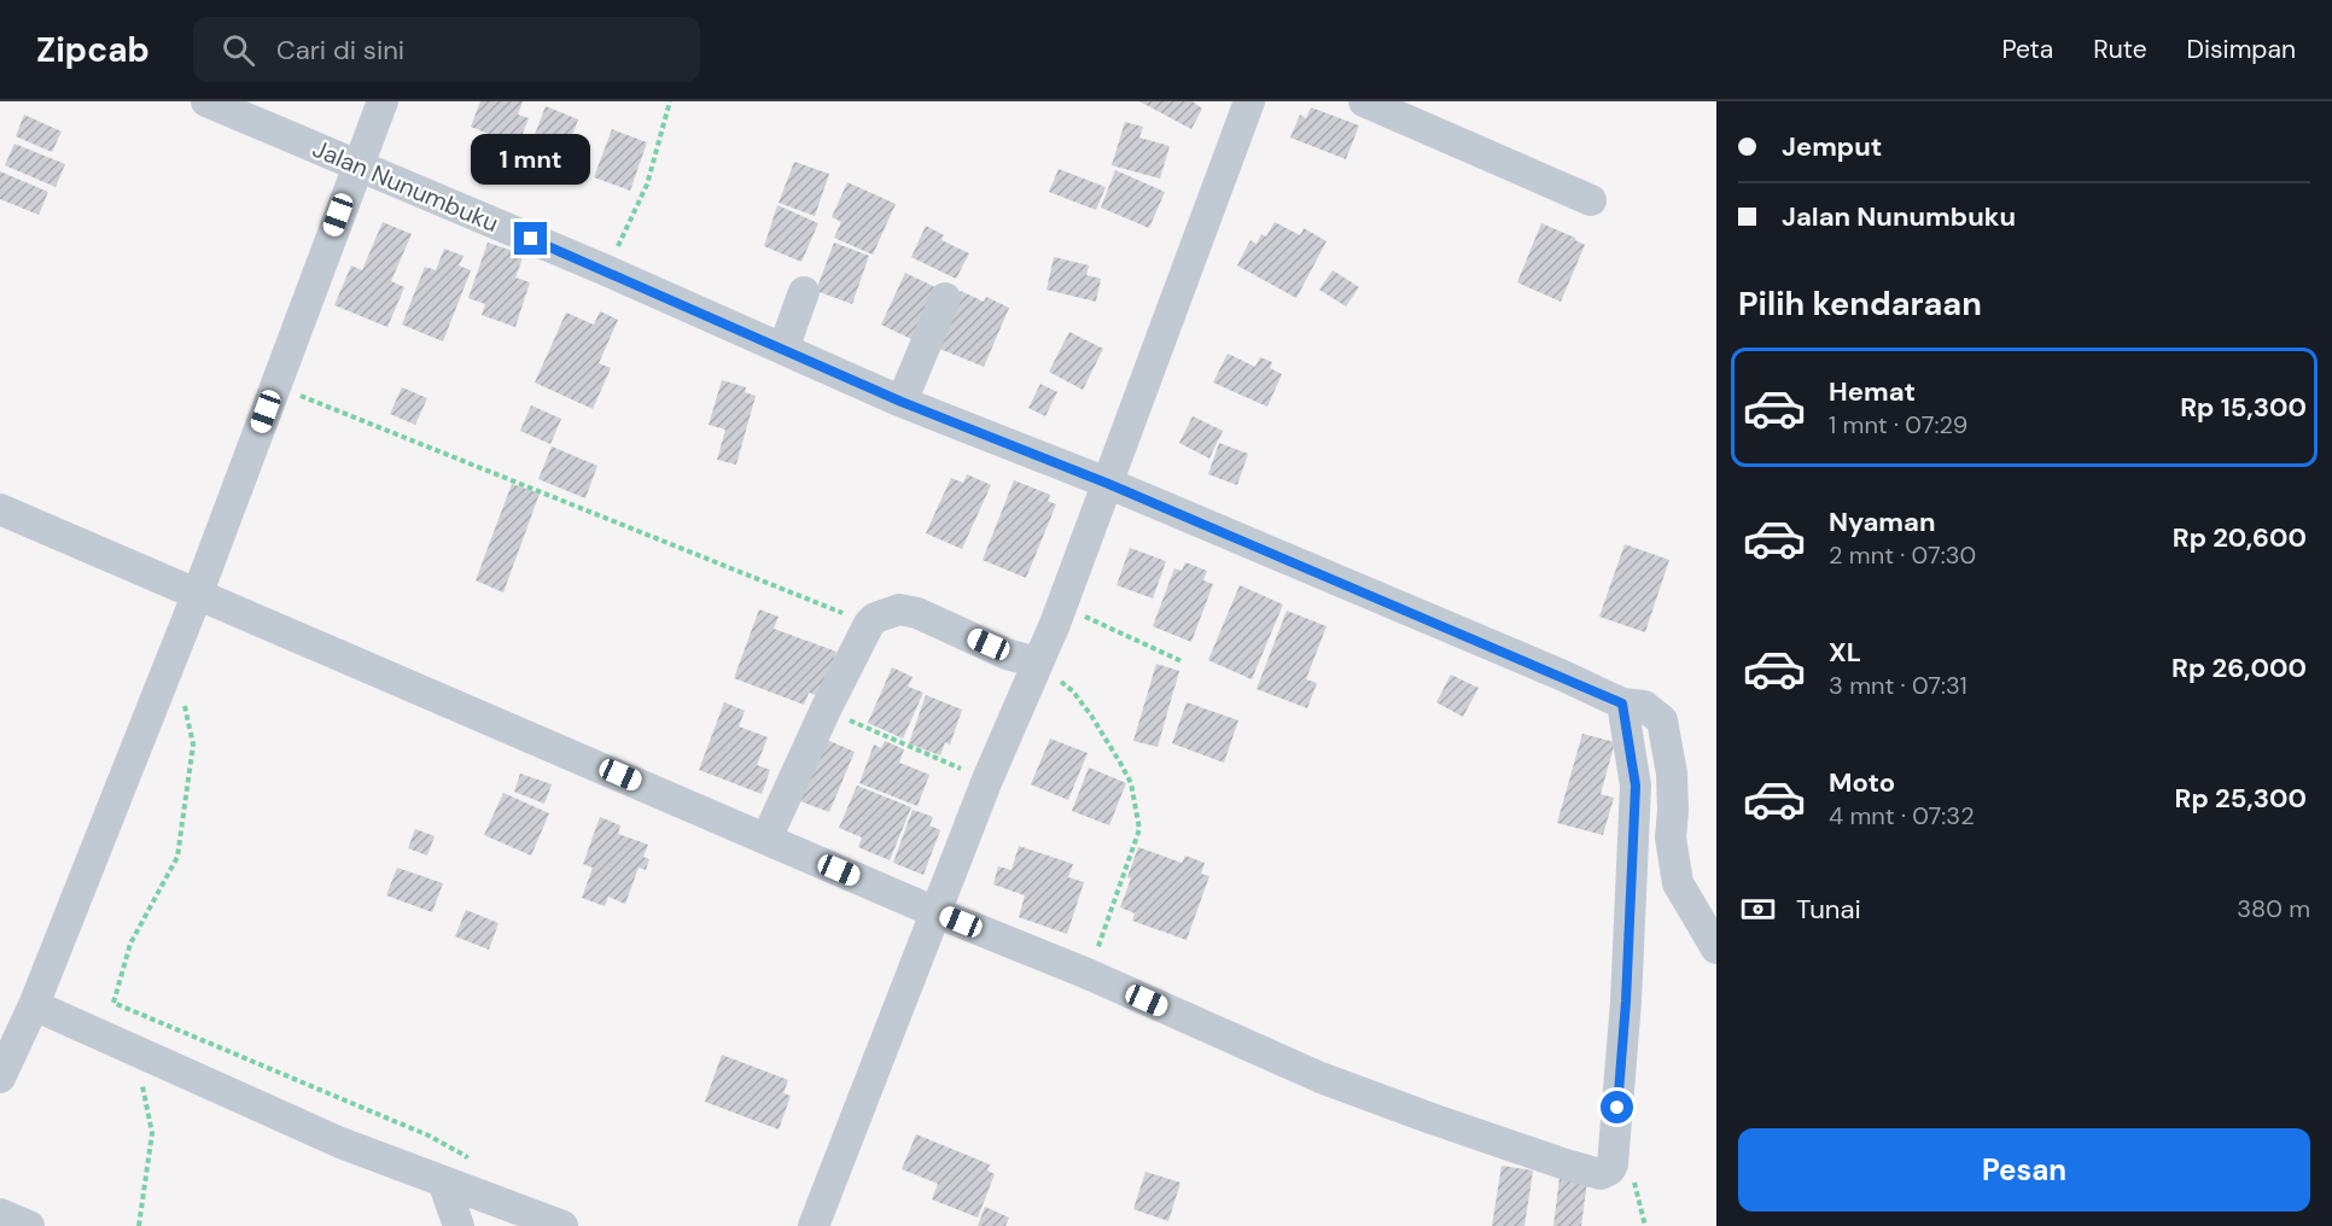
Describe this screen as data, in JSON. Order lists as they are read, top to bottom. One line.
{"streets":{"street":["Jalan Nunumbuku"]},"page":{"header":"Zipcab","search":"Cari di sini","nav":["Peta","Rute","Disimpan"],"banner":["Jemput","Jalan Nunumbuku"],"bubble":"1 mnt","heading":"Pilih kendaraan","list":[{"name":"Hemat","note":"1 mnt · 07:29","value":"Rp 15,300"},{"name":"Nyaman","note":"2 mnt · 07:30","value":"Rp 20,600"},{"name":"XL","note":"3 mnt · 07:31","value":"Rp 26,000"},{"name":"Moto","note":"4 mnt · 07:32","value":"Rp 25,300"}],"pay":["Tunai","380 m"],"buttons":"Pesan"}}
